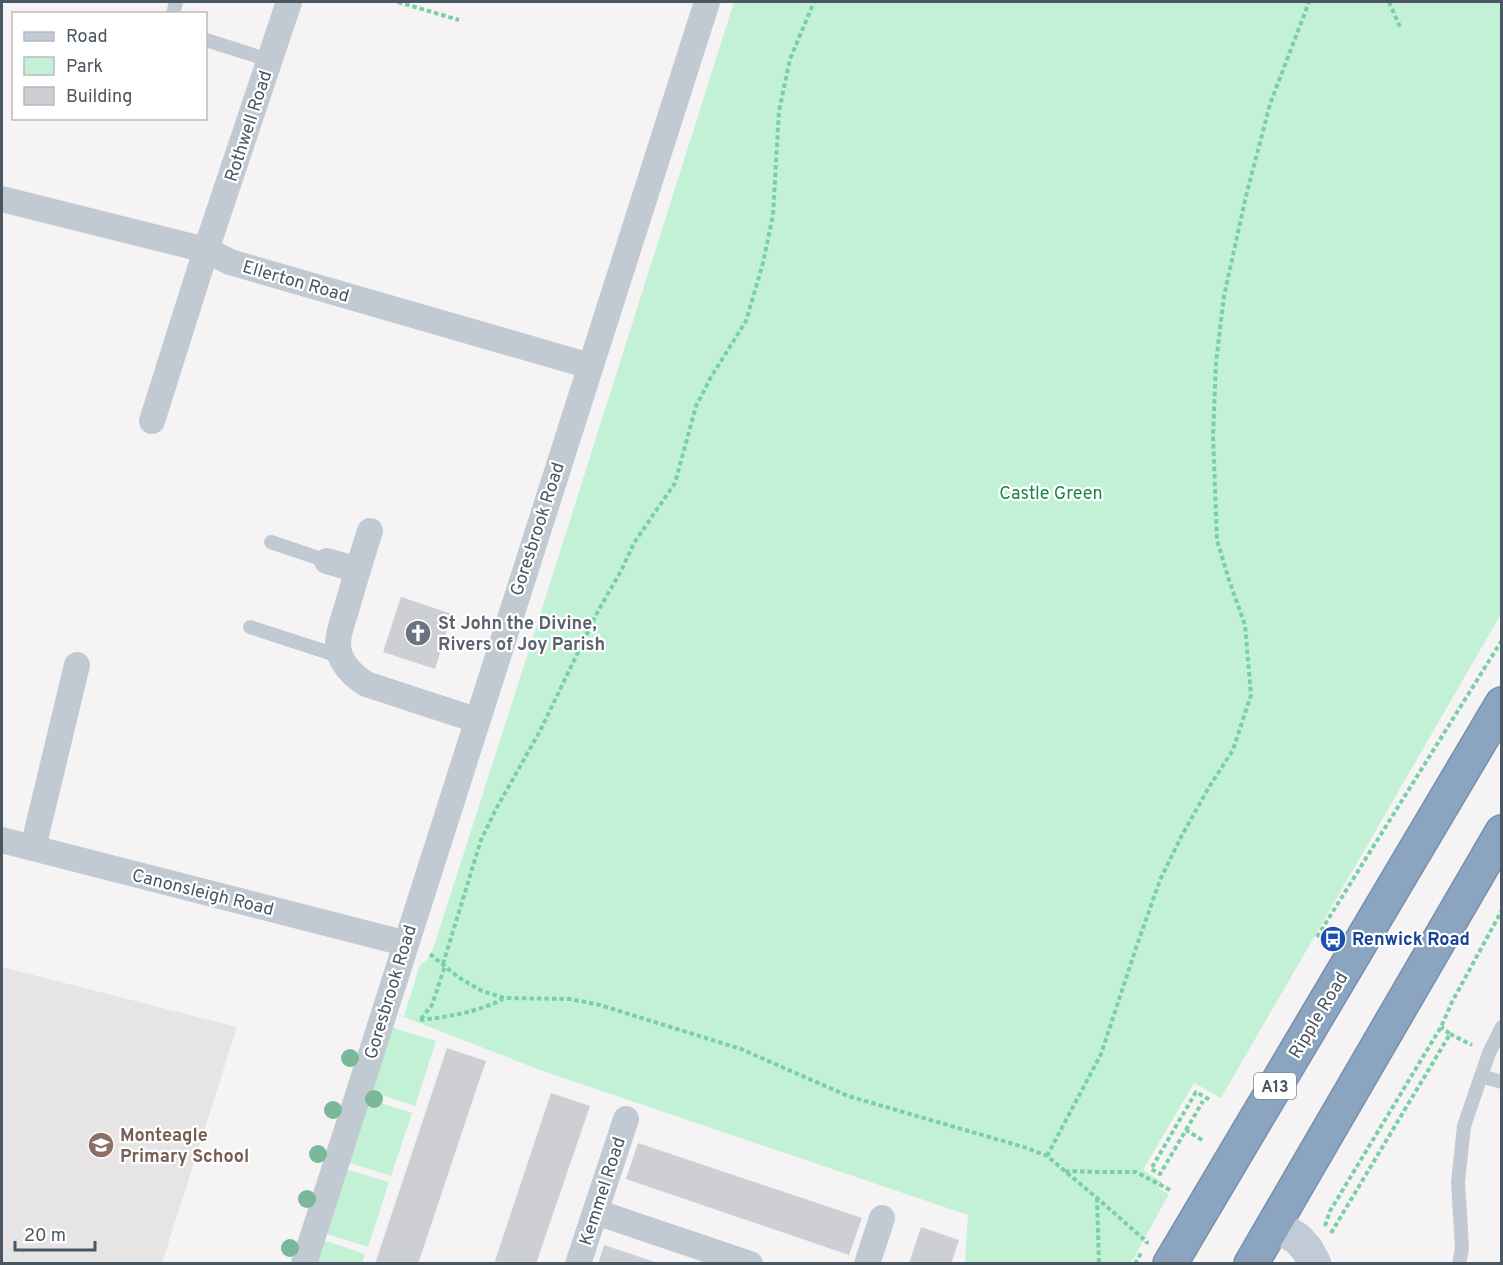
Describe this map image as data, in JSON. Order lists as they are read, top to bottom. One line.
{"streets":{"highway":["Ripple Road","A13"],"street":["Rothwell Road","Ellerton Road","Goresbrook Road","Canonsleigh Road","Kemmel Road"]},"crossings":[["Rothwell Road","Ellerton Road"],["Ellerton Road","Goresbrook Road"],["Goresbrook Road","Canonsleigh Road"]],"parks":["Castle Green"],"places":{"church":["St John the Divine, Rivers of Joy Parish"],"bus stop":["Renwick Road"],"school or university":["Monteagle Primary School"]},"legend":["Road","Park","Building"],"scale_bar":"20 m"}
